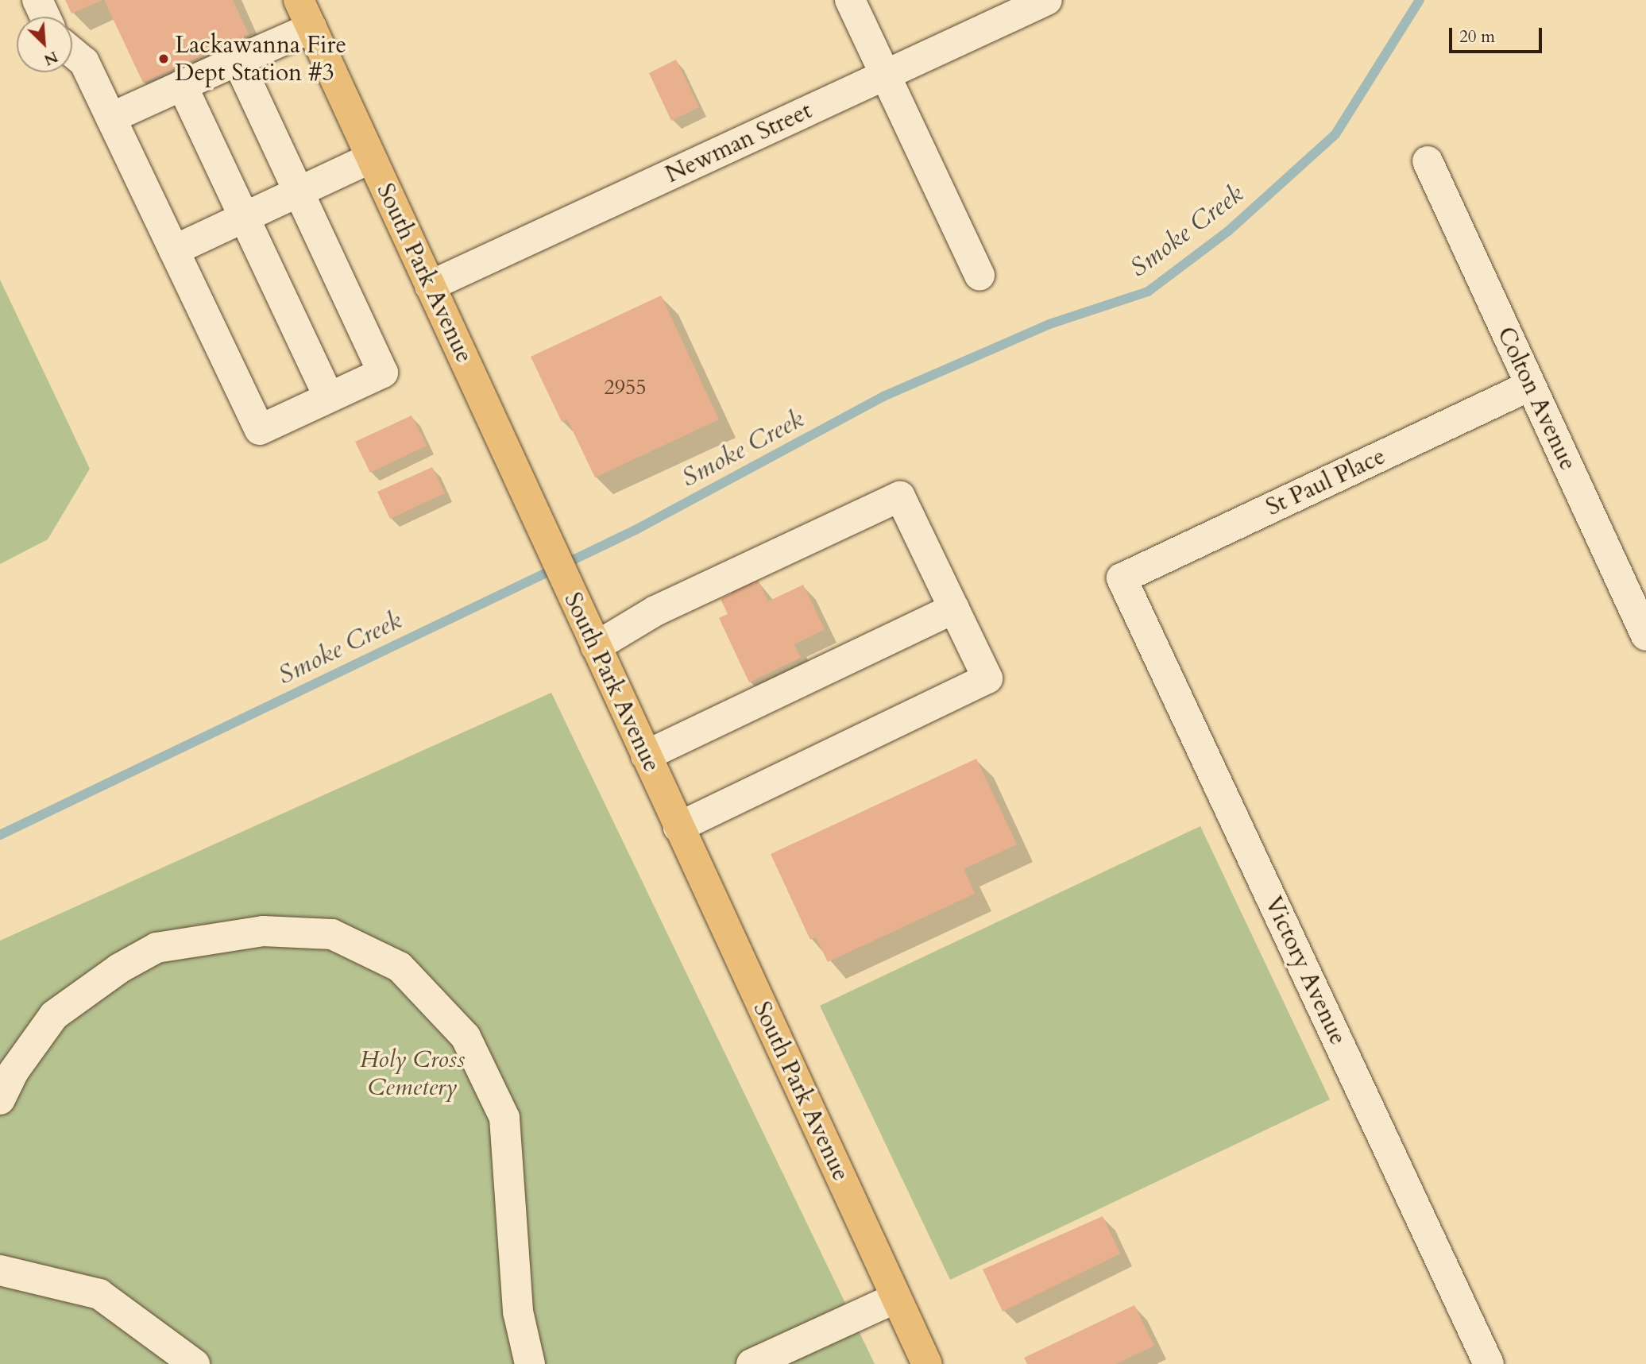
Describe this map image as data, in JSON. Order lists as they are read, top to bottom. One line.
{"streets":{"main road":["South Park Avenue"],"street":["Newman Street","Colton Avenue","St Paul Place","Victory Avenue"]},"crossings":[["Newman Street","South Park Avenue"],["Colton Avenue","St Paul Place"],["St Paul Place","Victory Avenue"]],"water":["Smoke Creek"],"parks":["Holy Cross Cemetery"],"places":["Lackawanna Fire Dept Station #3"],"house_numbers":["2955"],"scale_bar":"20 m","north":"bottom right"}
